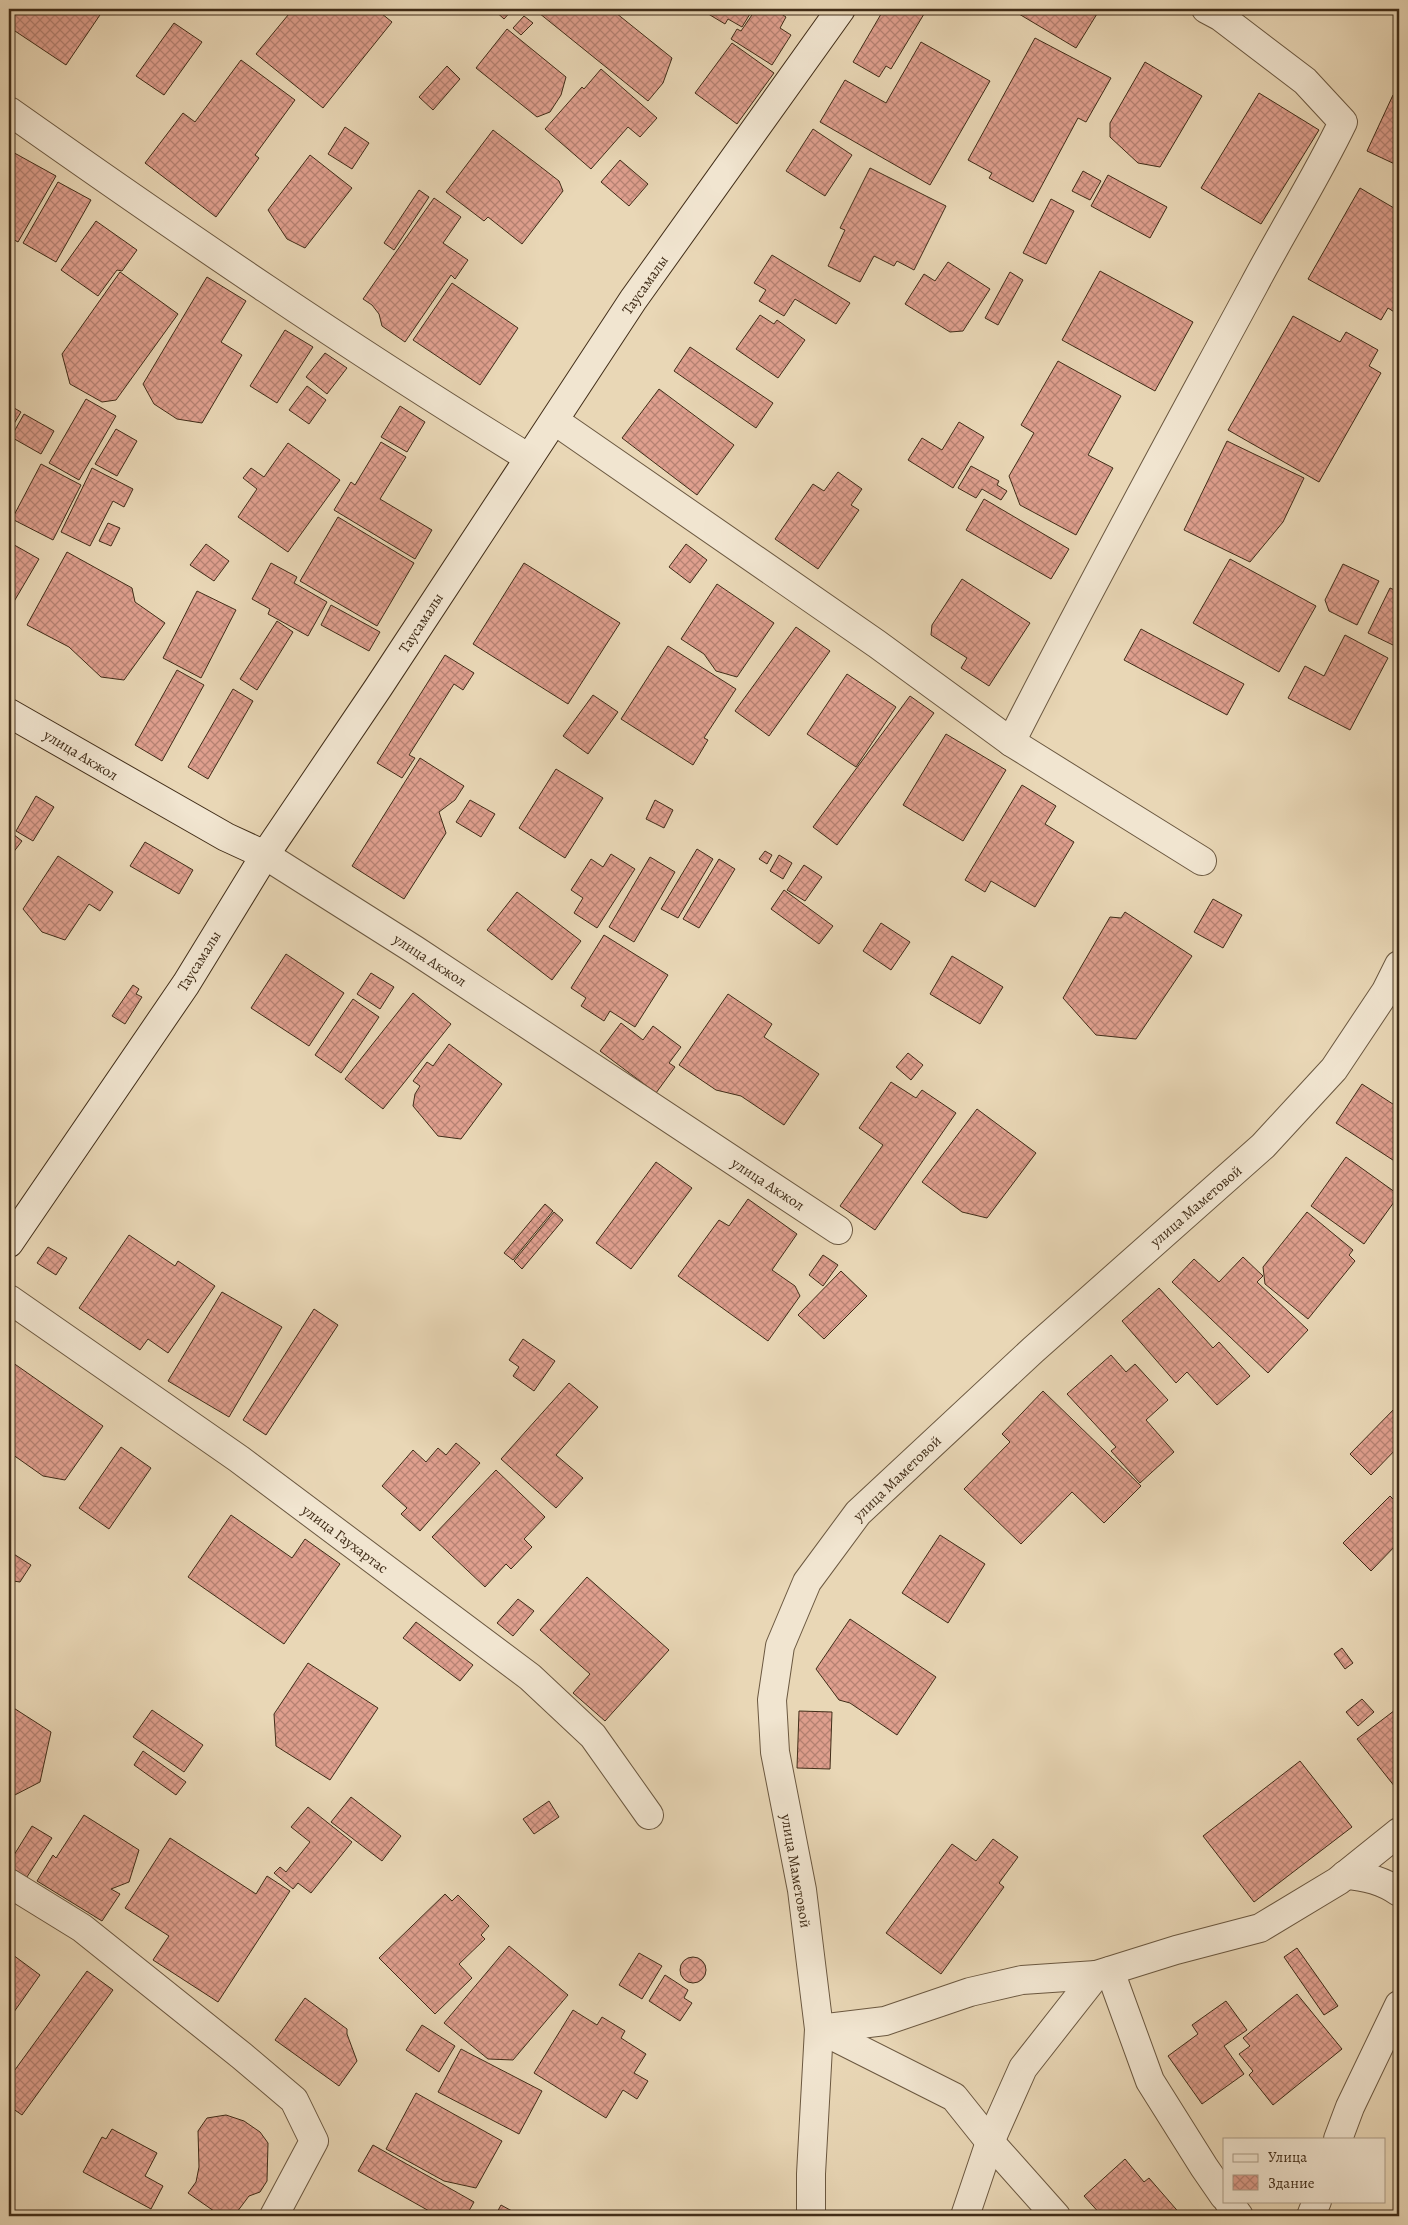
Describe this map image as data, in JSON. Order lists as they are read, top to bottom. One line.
{"streets":{"street":["Таусамалы","улица Акжол","улица Маметовой","улица Гаухартас"]},"crossings":[["Таусамалы","улица Акжол"]],"legend":["Улица","Здание"]}
